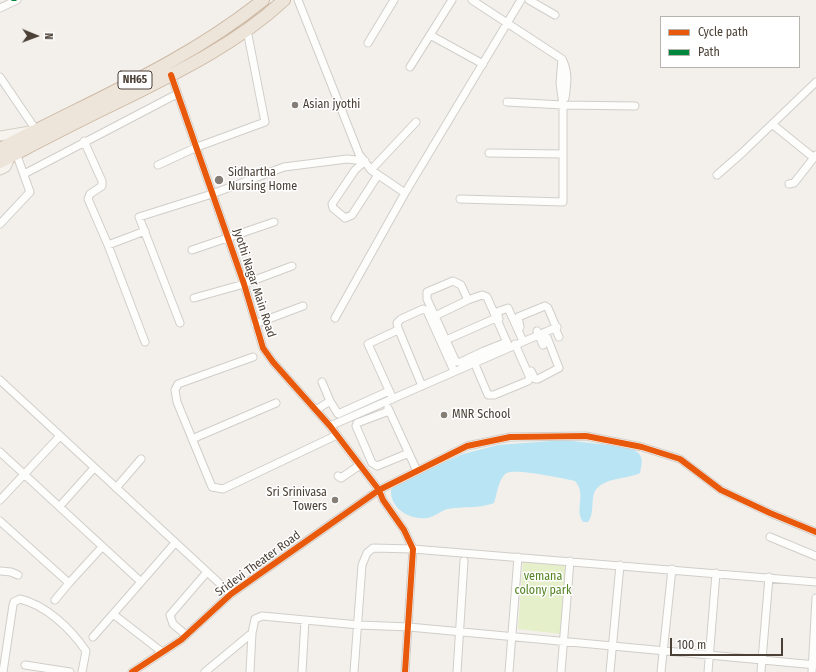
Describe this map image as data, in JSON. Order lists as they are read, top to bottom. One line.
{"streets":{"highway":["NH65"],"street":["Jyothi Nagar Main Road","Sridevi Theater Road"]},"crossings":[["NH65","Jyothi Nagar Main Road"],["Jyothi Nagar Main Road","Sridevi Theater Road"]],"parks":["vemana colony park"],"places":["Asian jyothi","Sidhartha Nursing Home","MNR School","Sri Srinivasa Towers"],"legend":["Cycle path","Path"],"scale_bar":"100 m","north":"right"}
